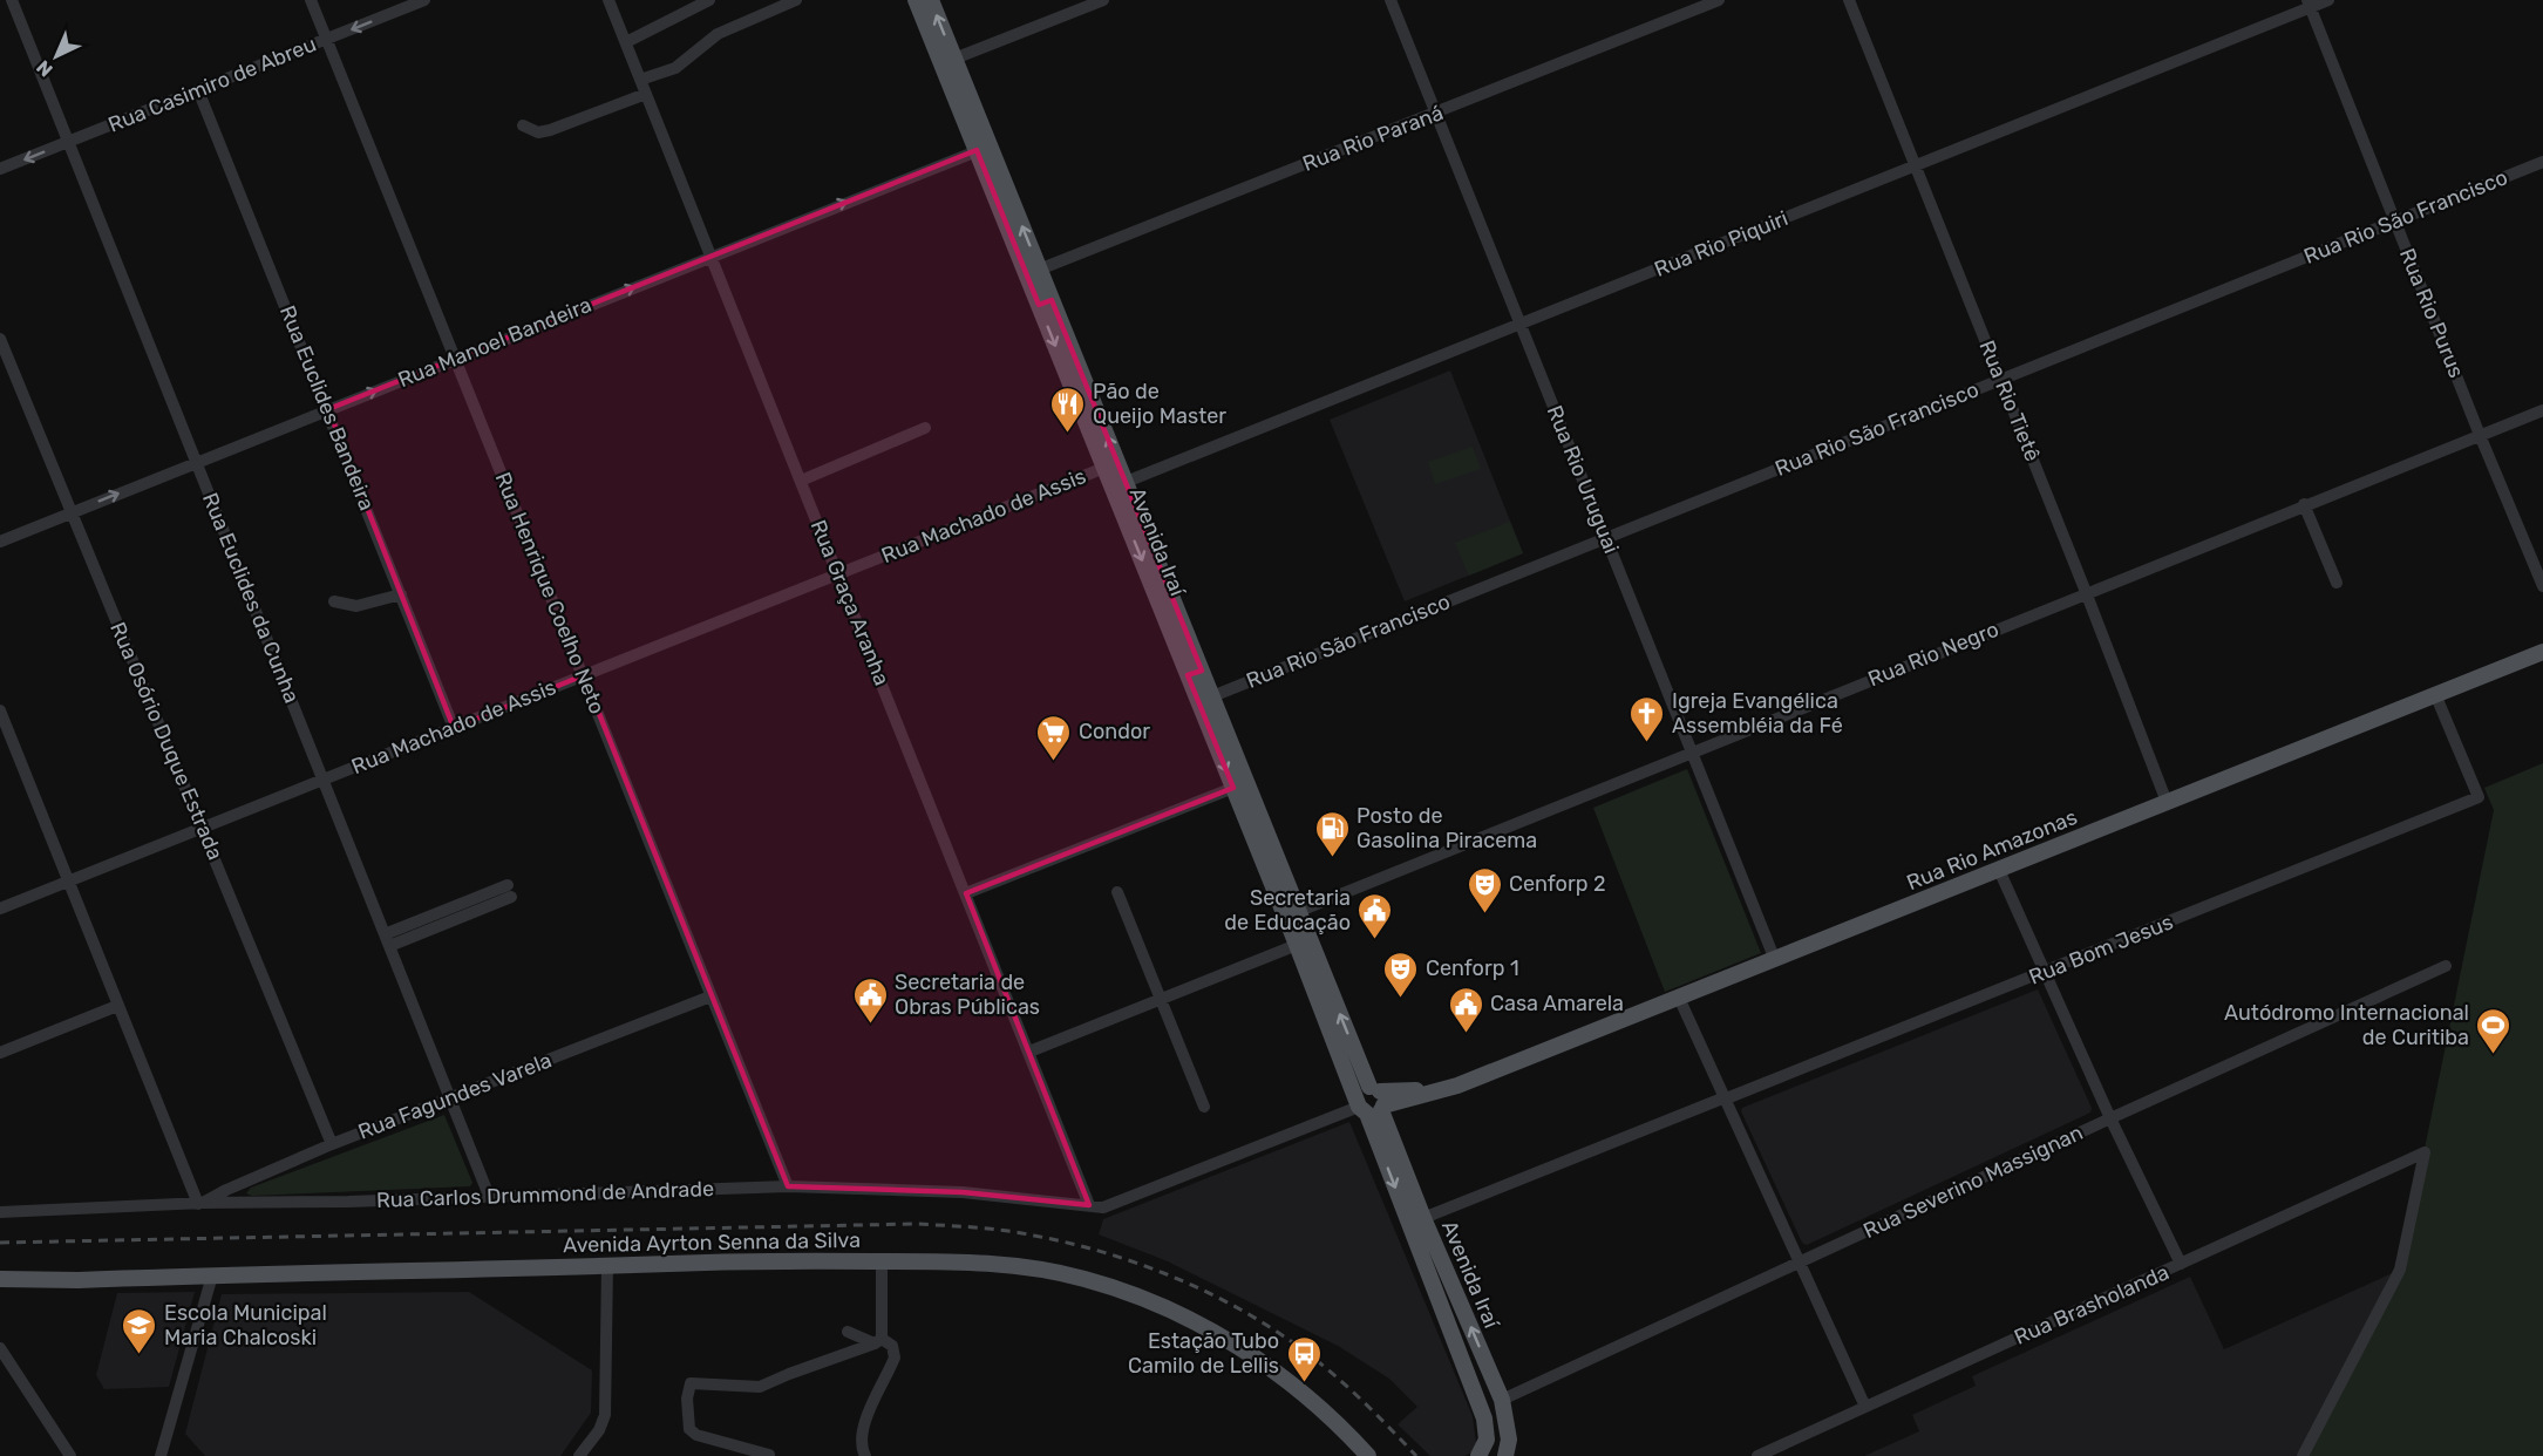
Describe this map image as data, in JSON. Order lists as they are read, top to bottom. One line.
{"streets":{"main road":["Avenida Iraí","Rua Rio Amazonas","Avenida Ayrton Senna da Silva"],"street":["Rua Casimiro de Abreu","Rua Rio Paraná","Rua Rio São Francisco","Rua Rio Piquiri","Rua Rio Purus","Rua Manoel Bandeira","Rua Rio Tietê","Rua Euclides Bandeira","Rua Rio Uruguai","Rua Machado de Assis","Rua Henrique Coelho Neto","Rua Euclides da Cunha","Rua Graça Aranha","Rua Rio Negro","Rua Osório Duque Estrada","Rua Bom Jesus","Rua Fagundes Varela","Rua Severino Massignan","Rua Carlos Drummond de Andrade","Rua Brasholanda"]},"crossings":[["Rua Casimiro de Abreu","Rua Euclides Bandeira"],["Rua Casimiro de Abreu","Rua Henrique Coelho Neto"],["Rua Casimiro de Abreu","Rua Euclides da Cunha"],["Rua Rio Paraná","Rua Rio Uruguai"],["Rua Rio Paraná","Avenida Iraí"],["Rua Rio São Francisco","Rua Rio Purus"],["Rua Rio São Francisco","Rua Rio Tietê"],["Rua Rio São Francisco","Rua Rio Uruguai"],["Rua Rio São Francisco","Avenida Iraí"],["Rua Rio Piquiri","Rua Rio Purus"],["Rua Rio Piquiri","Rua Rio Tietê"],["Rua Rio Piquiri","Rua Rio Uruguai"],["Rua Rio Piquiri","Avenida Iraí"],["Rua Rio Purus","Rua Rio Negro"],["Rua Manoel Bandeira","Rua Euclides Bandeira"],["Rua Manoel Bandeira","Avenida Iraí"],["Rua Manoel Bandeira","Rua Henrique Coelho Neto"],["Rua Manoel Bandeira","Rua Euclides da Cunha"],["Rua Manoel Bandeira","Rua Graça Aranha"],["Rua Manoel Bandeira","Rua Osório Duque Estrada"],["Rua Rio Tietê","Rua Rio Negro"],["Rua Rio Tietê","Rua Rio Amazonas"],["Rua Euclides Bandeira","Rua Machado de Assis"],["Rua Rio Uruguai","Rua Rio Negro"],["Rua Rio Uruguai","Rua Rio Amazonas"],["Rua Machado de Assis","Avenida Iraí"],["Rua Machado de Assis","Rua Henrique Coelho Neto"],["Rua Machado de Assis","Rua Euclides da Cunha"],["Rua Machado de Assis","Rua Graça Aranha"],["Rua Machado de Assis","Rua Osório Duque Estrada"],["Avenida Iraí","Rua Rio Negro"],["Avenida Iraí","Rua Rio Amazonas"],["Avenida Iraí","Rua Bom Jesus"],["Avenida Iraí","Rua Severino Massignan"],["Avenida Iraí","Rua Carlos Drummond de Andrade"],["Rua Henrique Coelho Neto","Rua Fagundes Varela"],["Rua Henrique Coelho Neto","Rua Carlos Drummond de Andrade"],["Rua Euclides da Cunha","Rua Fagundes Varela"],["Rua Euclides da Cunha","Rua Carlos Drummond de Andrade"],["Rua Graça Aranha","Rua Carlos Drummond de Andrade"],["Rua Osório Duque Estrada","Rua Fagundes Varela"],["Rua Rio Amazonas","Rua Bom Jesus"],["Rua Rio Amazonas","Rua Carlos Drummond de Andrade"],["Rua Fagundes Varela","Rua Carlos Drummond de Andrade"]],"one_way":["Rua Casimiro de Abreu","Rua Manoel Bandeira"],"places":{"restaurant":["Pão de Queijo Master"],"church":["Igreja Evangélica Assembléia da Fé"],"supermarket":["Condor"],"fuel station":["Posto de Gasolina Piracema"],"theatre":["Cenforp 2","Cenforp 1"],"public building":["Secretaria de Educação","Secretaria de Obras Públicas","Casa Amarela"],"sports":["Autódromo Internacional de Curitiba"],"school or university":["Escola Municipal Maria Chalcoski"],"bus stop":["Estação Tubo Camilo de Lellis"]},"north":"bottom left"}
